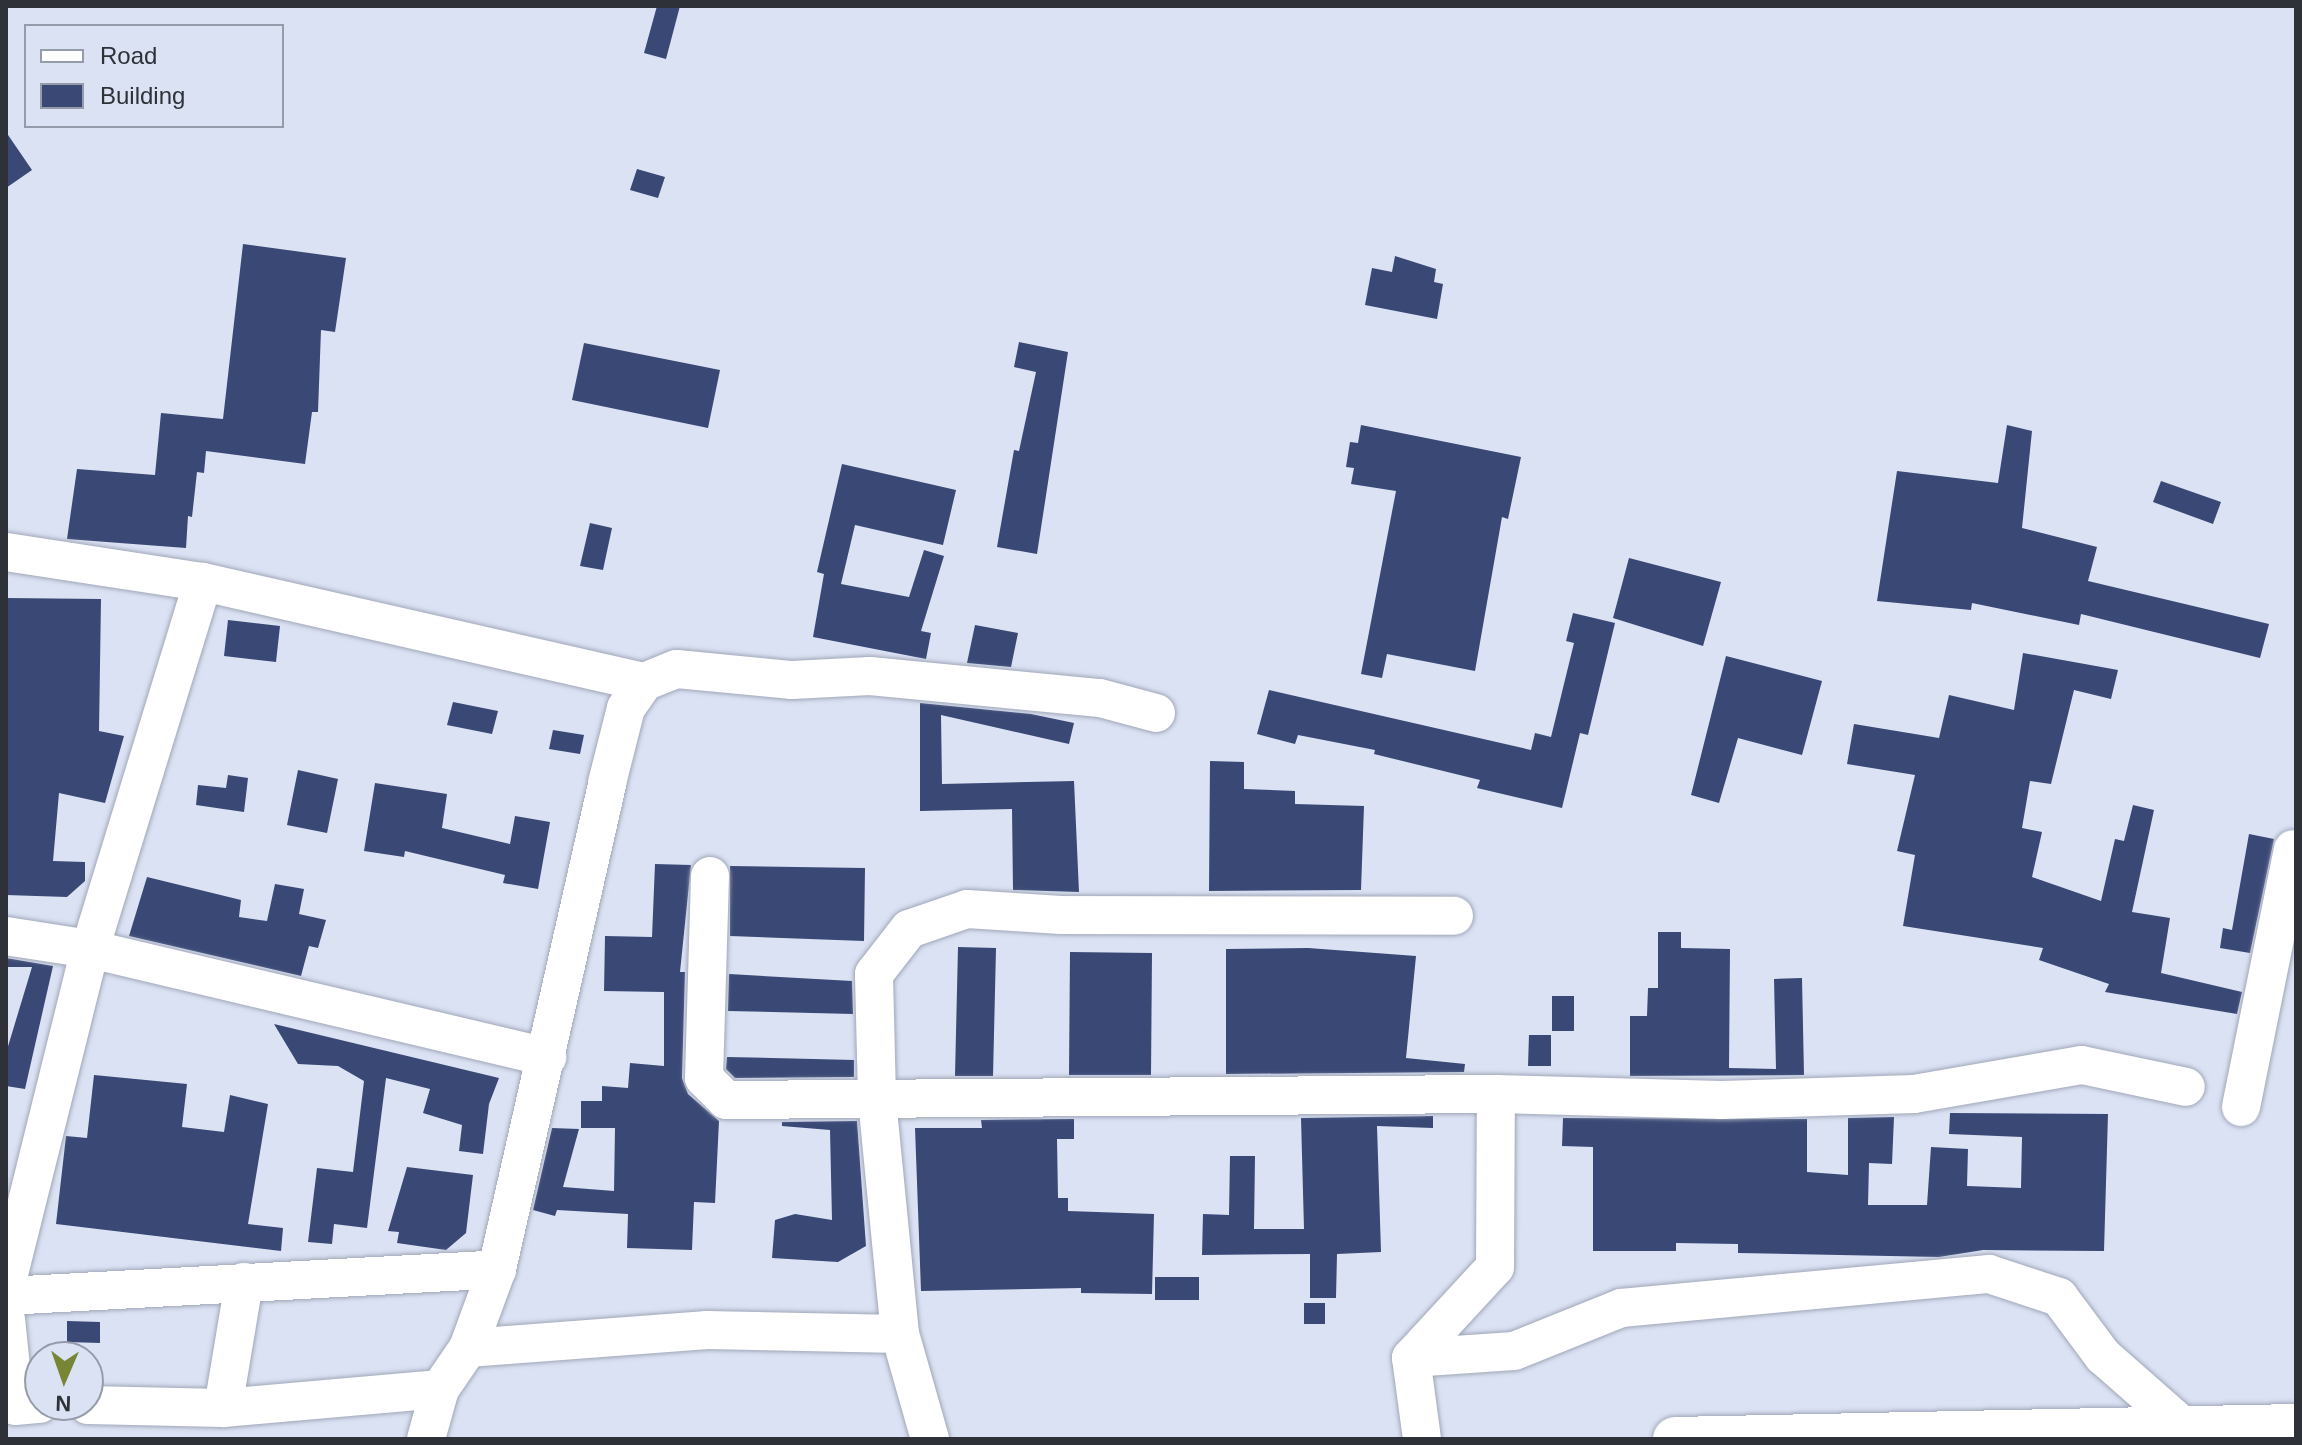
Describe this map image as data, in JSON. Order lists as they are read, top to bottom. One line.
{"legend":["Road","Building"],"north":"bottom"}
